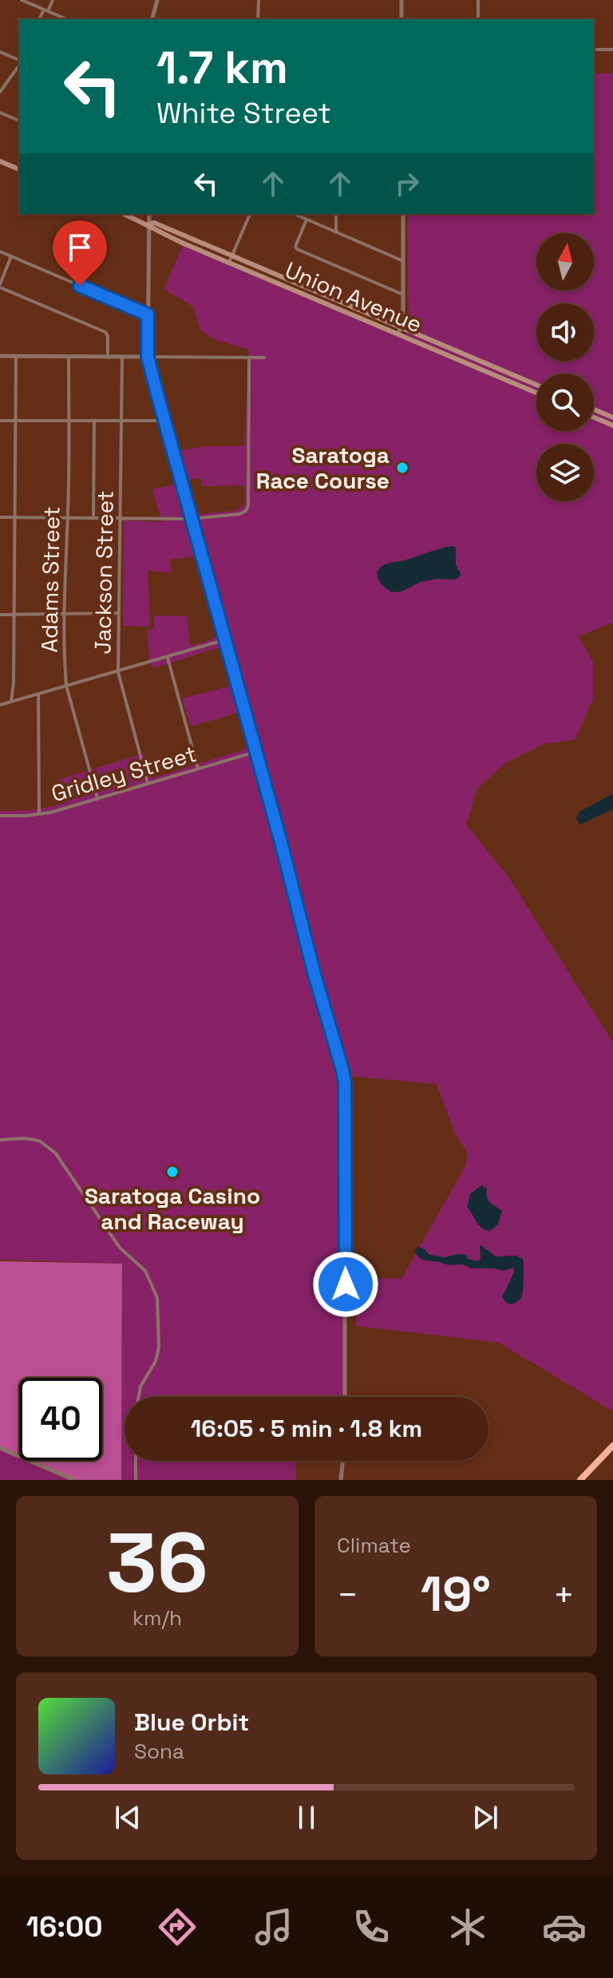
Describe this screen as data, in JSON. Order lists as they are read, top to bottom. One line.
{"streets":{"main road":["Union Avenue"],"street":["Jackson Street","Adams Street","Gridley Street"]},"crossings":[["Jackson Street","Gridley Street"],["Adams Street","Gridley Street"]],"places":["Saratoga Race Course","Saratoga Casino and Raceway"],"north":"top","page":{"turn":["1.7 km","White Street"],"limit":"40","trip":"16:05 · 5 min · 1.8 km","tile":[["36","km/h"],"Climate"],"heat":["−","19°","+"],"song":["Blue Orbit","Sona"],"tabs":"16:00"}}
